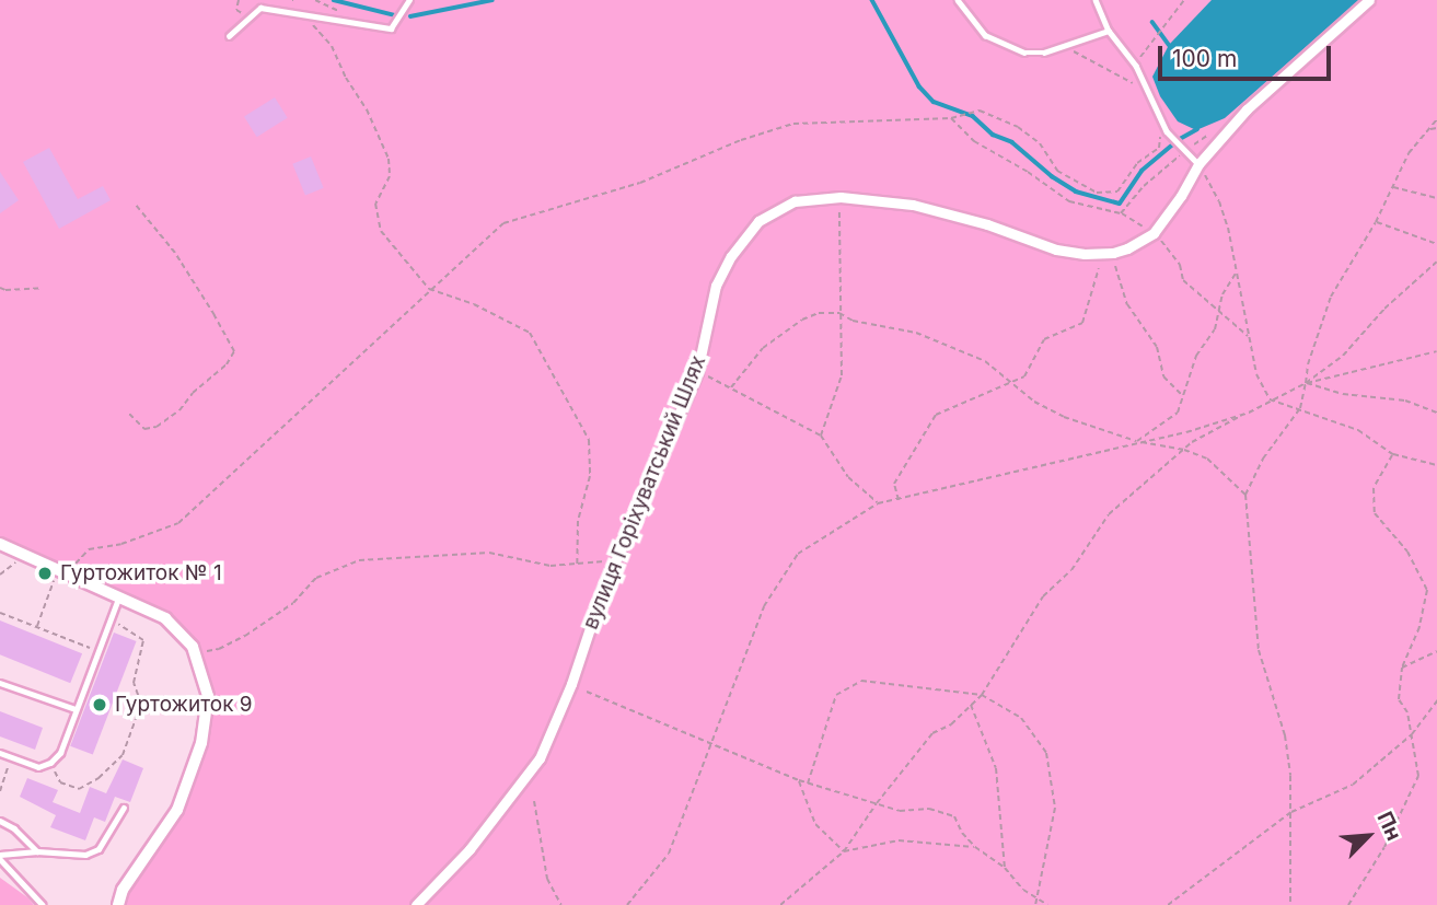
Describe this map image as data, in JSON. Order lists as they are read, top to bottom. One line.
{"streets":{"street":["вулиця Горіхуватський Шлях"]},"places":["Гуртожиток № 1","Гуртожиток 9"],"scale_bar":"100 m","north":"top right"}
